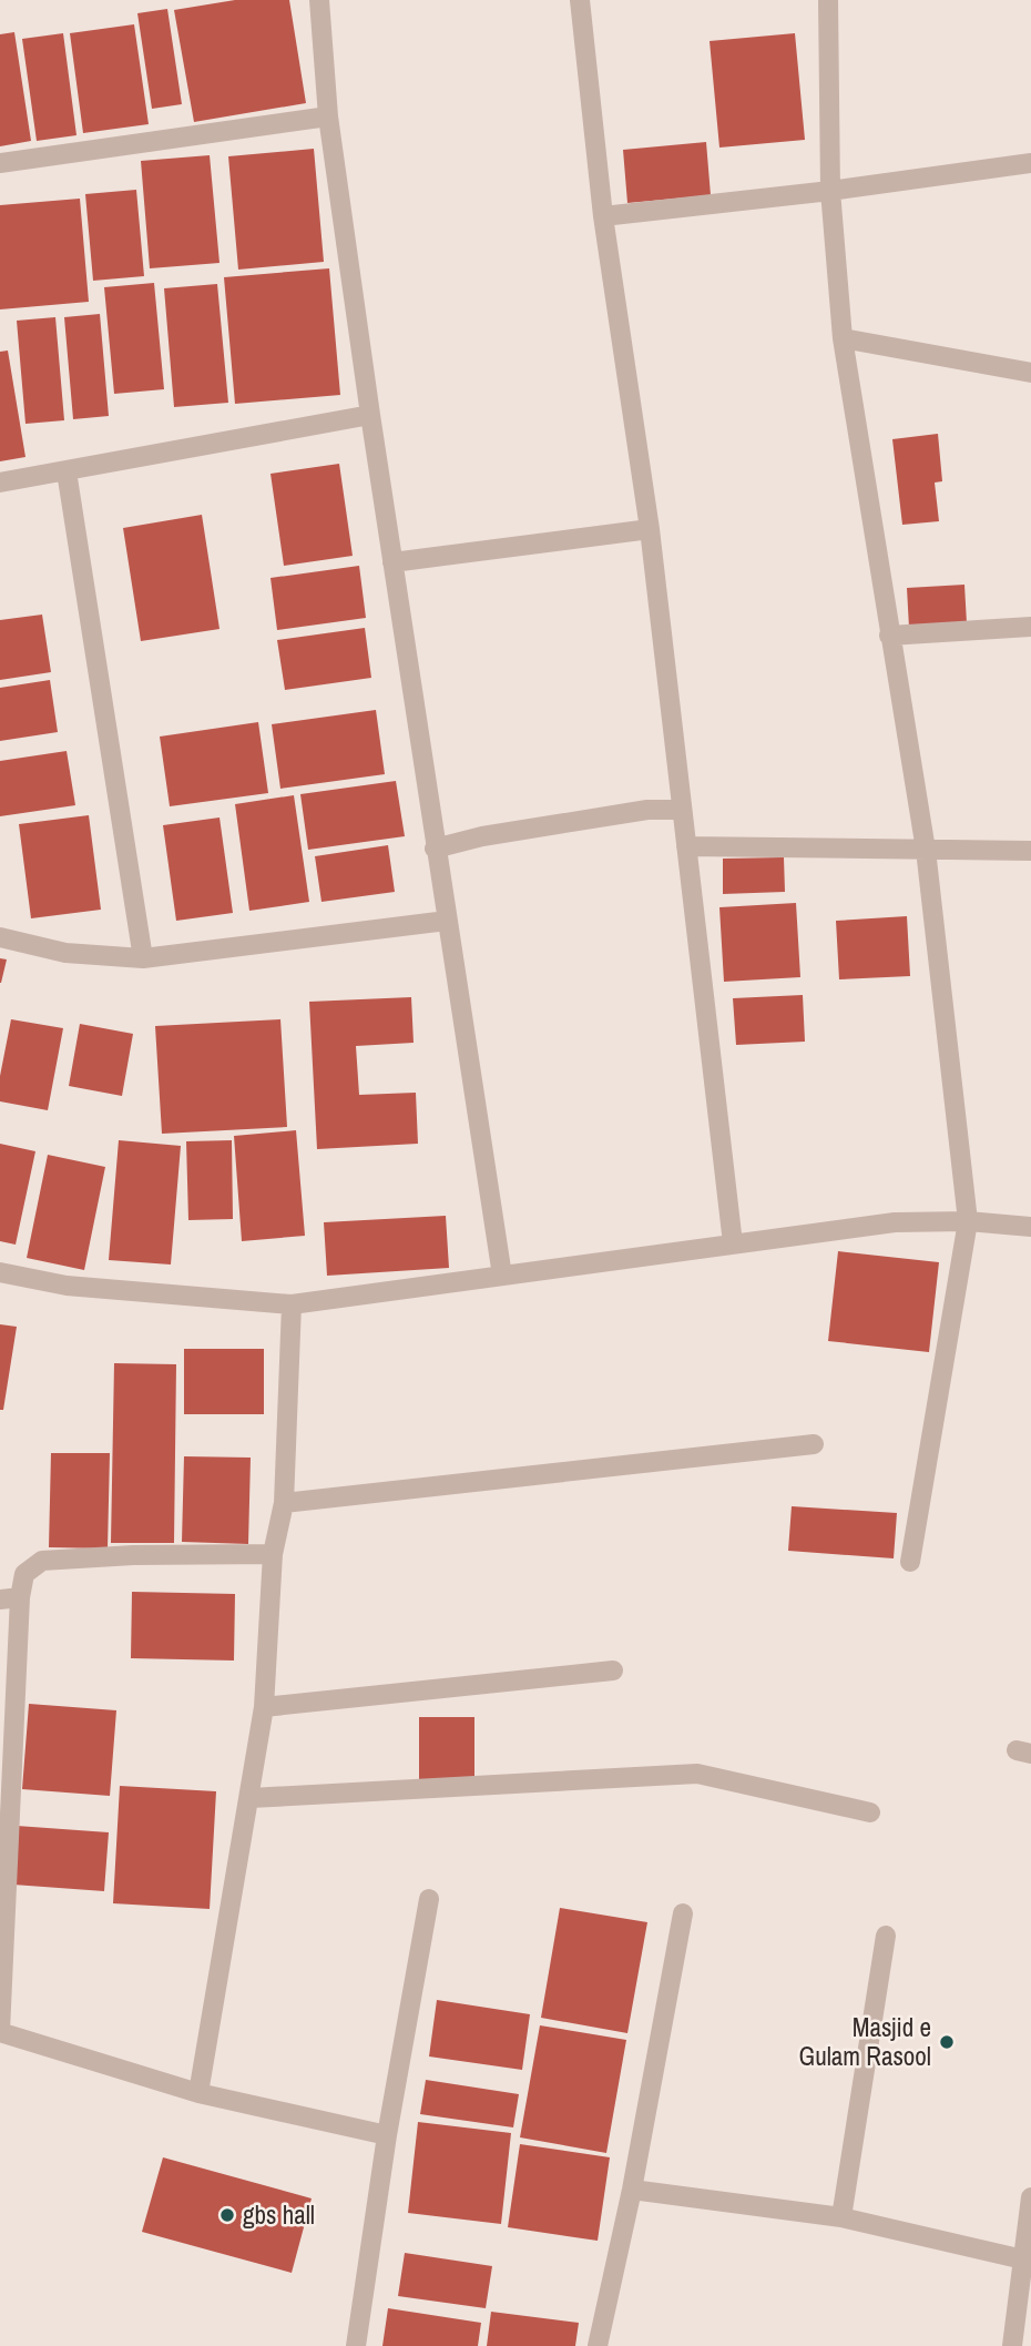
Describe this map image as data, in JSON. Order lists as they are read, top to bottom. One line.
{"places":["Masjid e Gulam Rasool","gbs hall"]}
